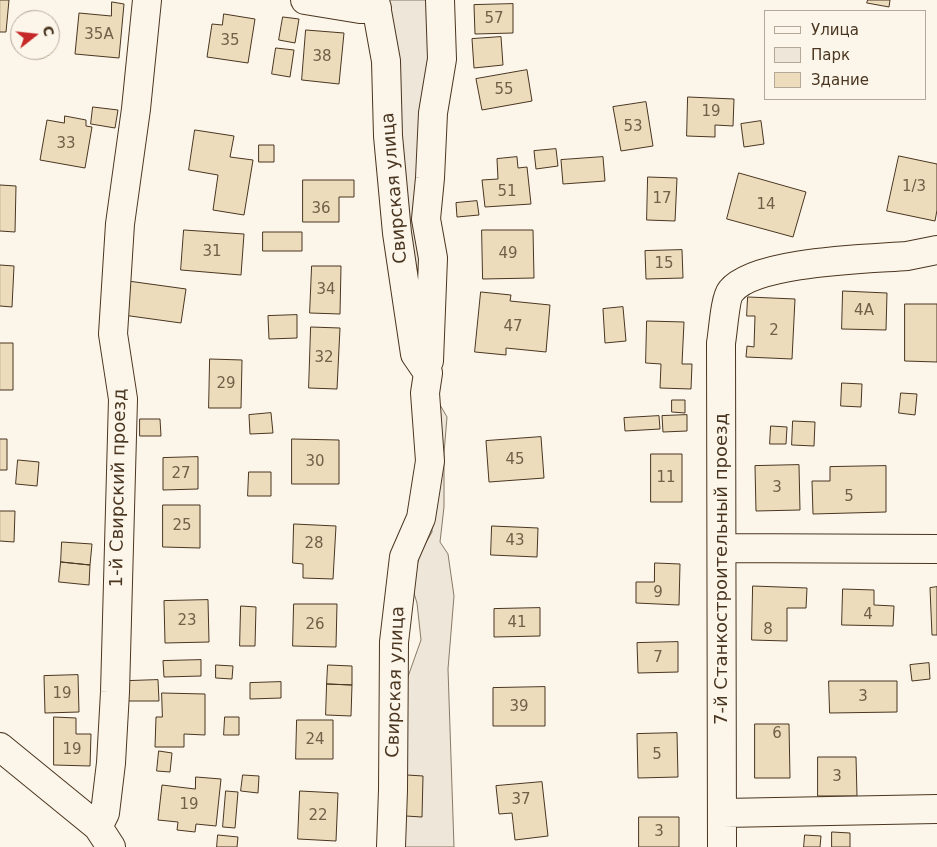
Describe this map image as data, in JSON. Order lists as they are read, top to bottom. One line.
{"streets":{"street":["Свирская улица","1-й Свирский проезд","7-й Станкостроительный проезд"]},"house_numbers":["57","35А","35","38","55","19","53","33","1/3","51","17","14","36","31","49","15","34","4А","47","2","32","29","45","30","27","11","3","5","25","43","28","9","4","23","41","26","8","7","19","3","39","6","24","19","5","3","37","19","22","3"],"legend":["Улица","Парк","Здание"],"north":"right"}
